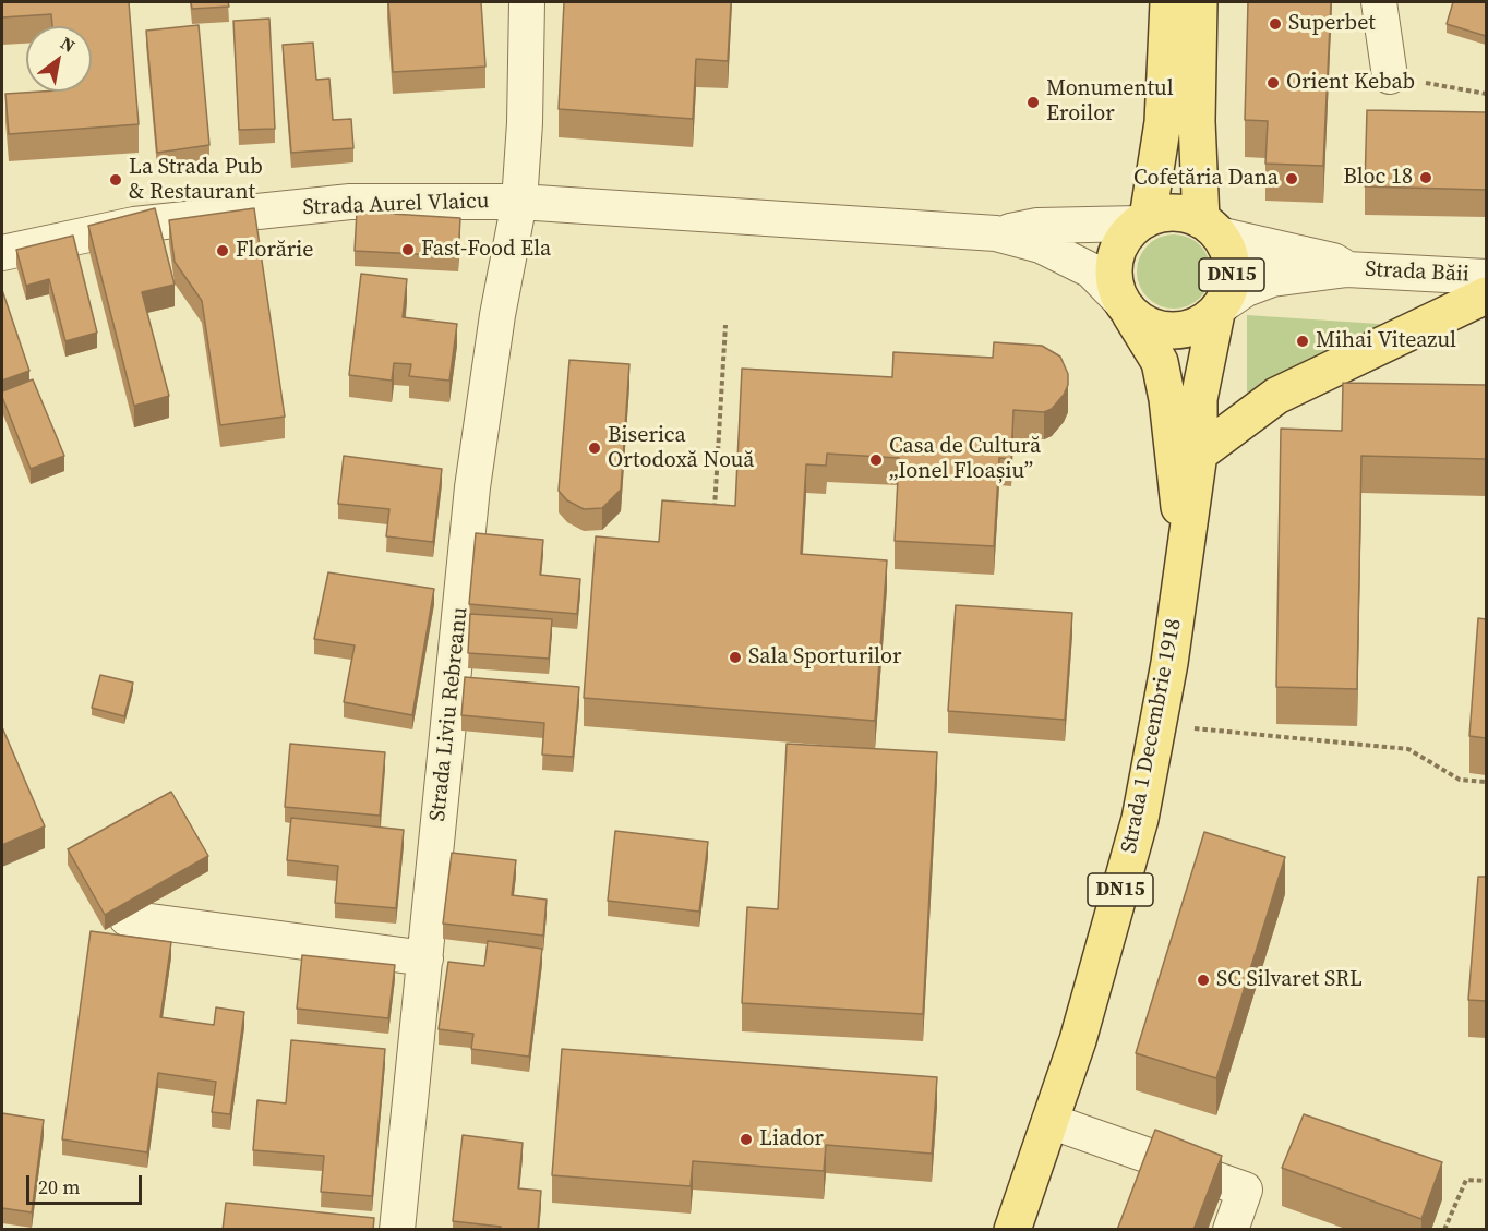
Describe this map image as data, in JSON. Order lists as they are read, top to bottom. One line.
{"streets":{"main road":["DN15","Strada 1 Decembrie 1918"],"street":["Strada Aurel Vlaicu","Strada Băii","Strada Liviu Rebreanu"]},"crossings":[["Strada Aurel Vlaicu","Strada Liviu Rebreanu"],["Strada Băii","DN15"],["Strada Băii","Strada 1 Decembrie 1918"],["DN15","Strada 1 Decembrie 1918"]],"places":["Superbet","Orient Kebab","Monumentul Eroilor","Bloc 18","Cofetăria Dana","La Strada Pub & Restaurant","Fast-Food Ela","Florărie","Mihai Viteazul","Biserica Ortodoxă Nouă","Casa de Cultură „Ionel Floașiu”","Sala Sporturilor","SC Silvaret SRL","Liador"],"scale_bar":"20 m","north":"top right"}
